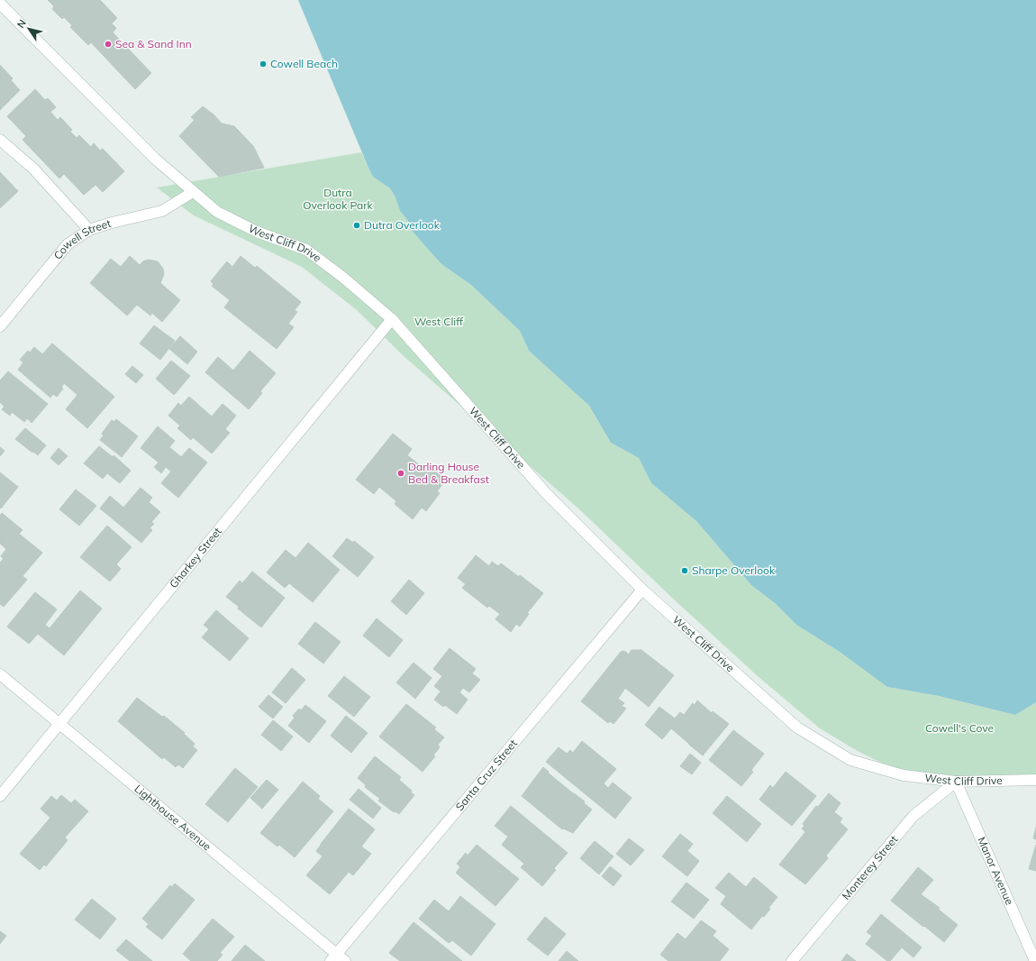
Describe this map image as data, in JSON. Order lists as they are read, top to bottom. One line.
{"streets":{"street":["Cowell Street","West Cliff Drive","Gharkey Street","Santa Cruz Street","Lighthouse Avenue","Monterey Street","Manor Avenue"]},"crossings":[["Cowell Street","West Cliff Drive"],["West Cliff Drive","Gharkey Street"],["West Cliff Drive","Santa Cruz Street"],["West Cliff Drive","Monterey Street"],["West Cliff Drive","Manor Avenue"],["Gharkey Street","Lighthouse Avenue"],["Santa Cruz Street","Lighthouse Avenue"],["Monterey Street","Manor Avenue"]],"parks":["Dutra Overlook Park","West Cliff","Cowell's Cove"],"places":["Sea & Sand Inn","Cowell Beach","Dutra Overlook","Darling House Bed & Breakfast","Sharpe Overlook"],"north":"top left"}
